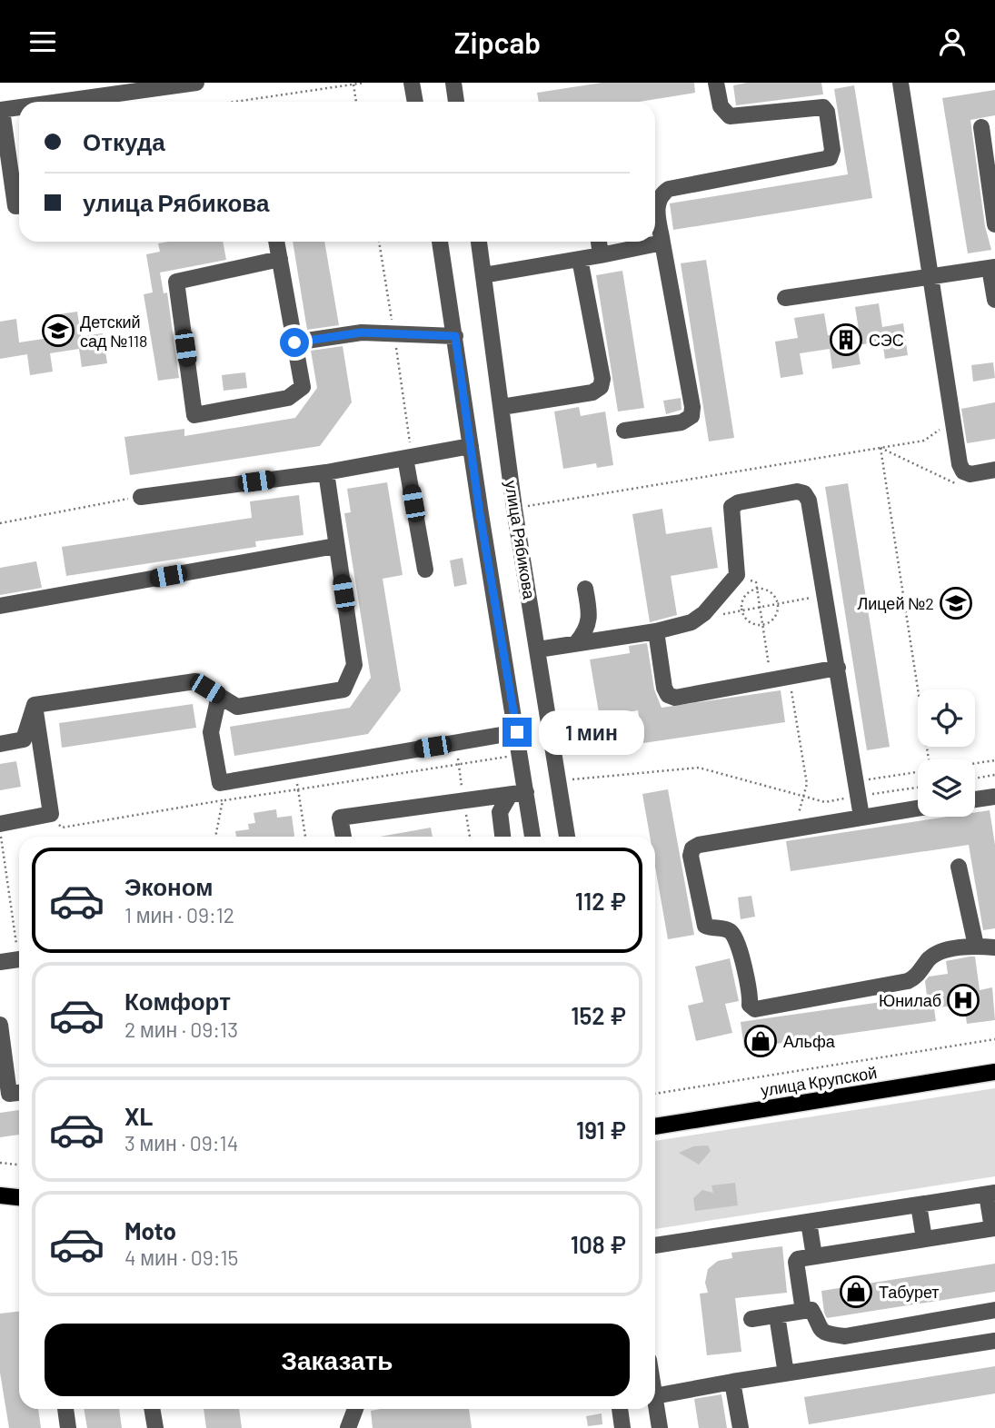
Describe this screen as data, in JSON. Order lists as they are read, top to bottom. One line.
{"streets":{"main road":["улица Крупской"],"street":["улица Рябикова"]},"places":{"school or university":["Детский сад №118","Лицей №2"],"building":["СЭС"],"hospital":["Юнилаб"],"shop":["Альфа","Табурет"]},"page":{"header":"Zipcab","banner":["Откуда","улица Рябикова"],"bubble":"1 мин","list":[{"name":"Эконом","note":"1 мин · 09:12","value":"112 ₽"},{"name":"Комфорт","note":"2 мин · 09:13","value":"152 ₽"},{"name":"XL","note":"3 мин · 09:14","value":"191 ₽"},{"name":"Moto","note":"4 мин · 09:15","value":"108 ₽"}],"buttons":"Заказать"}}
